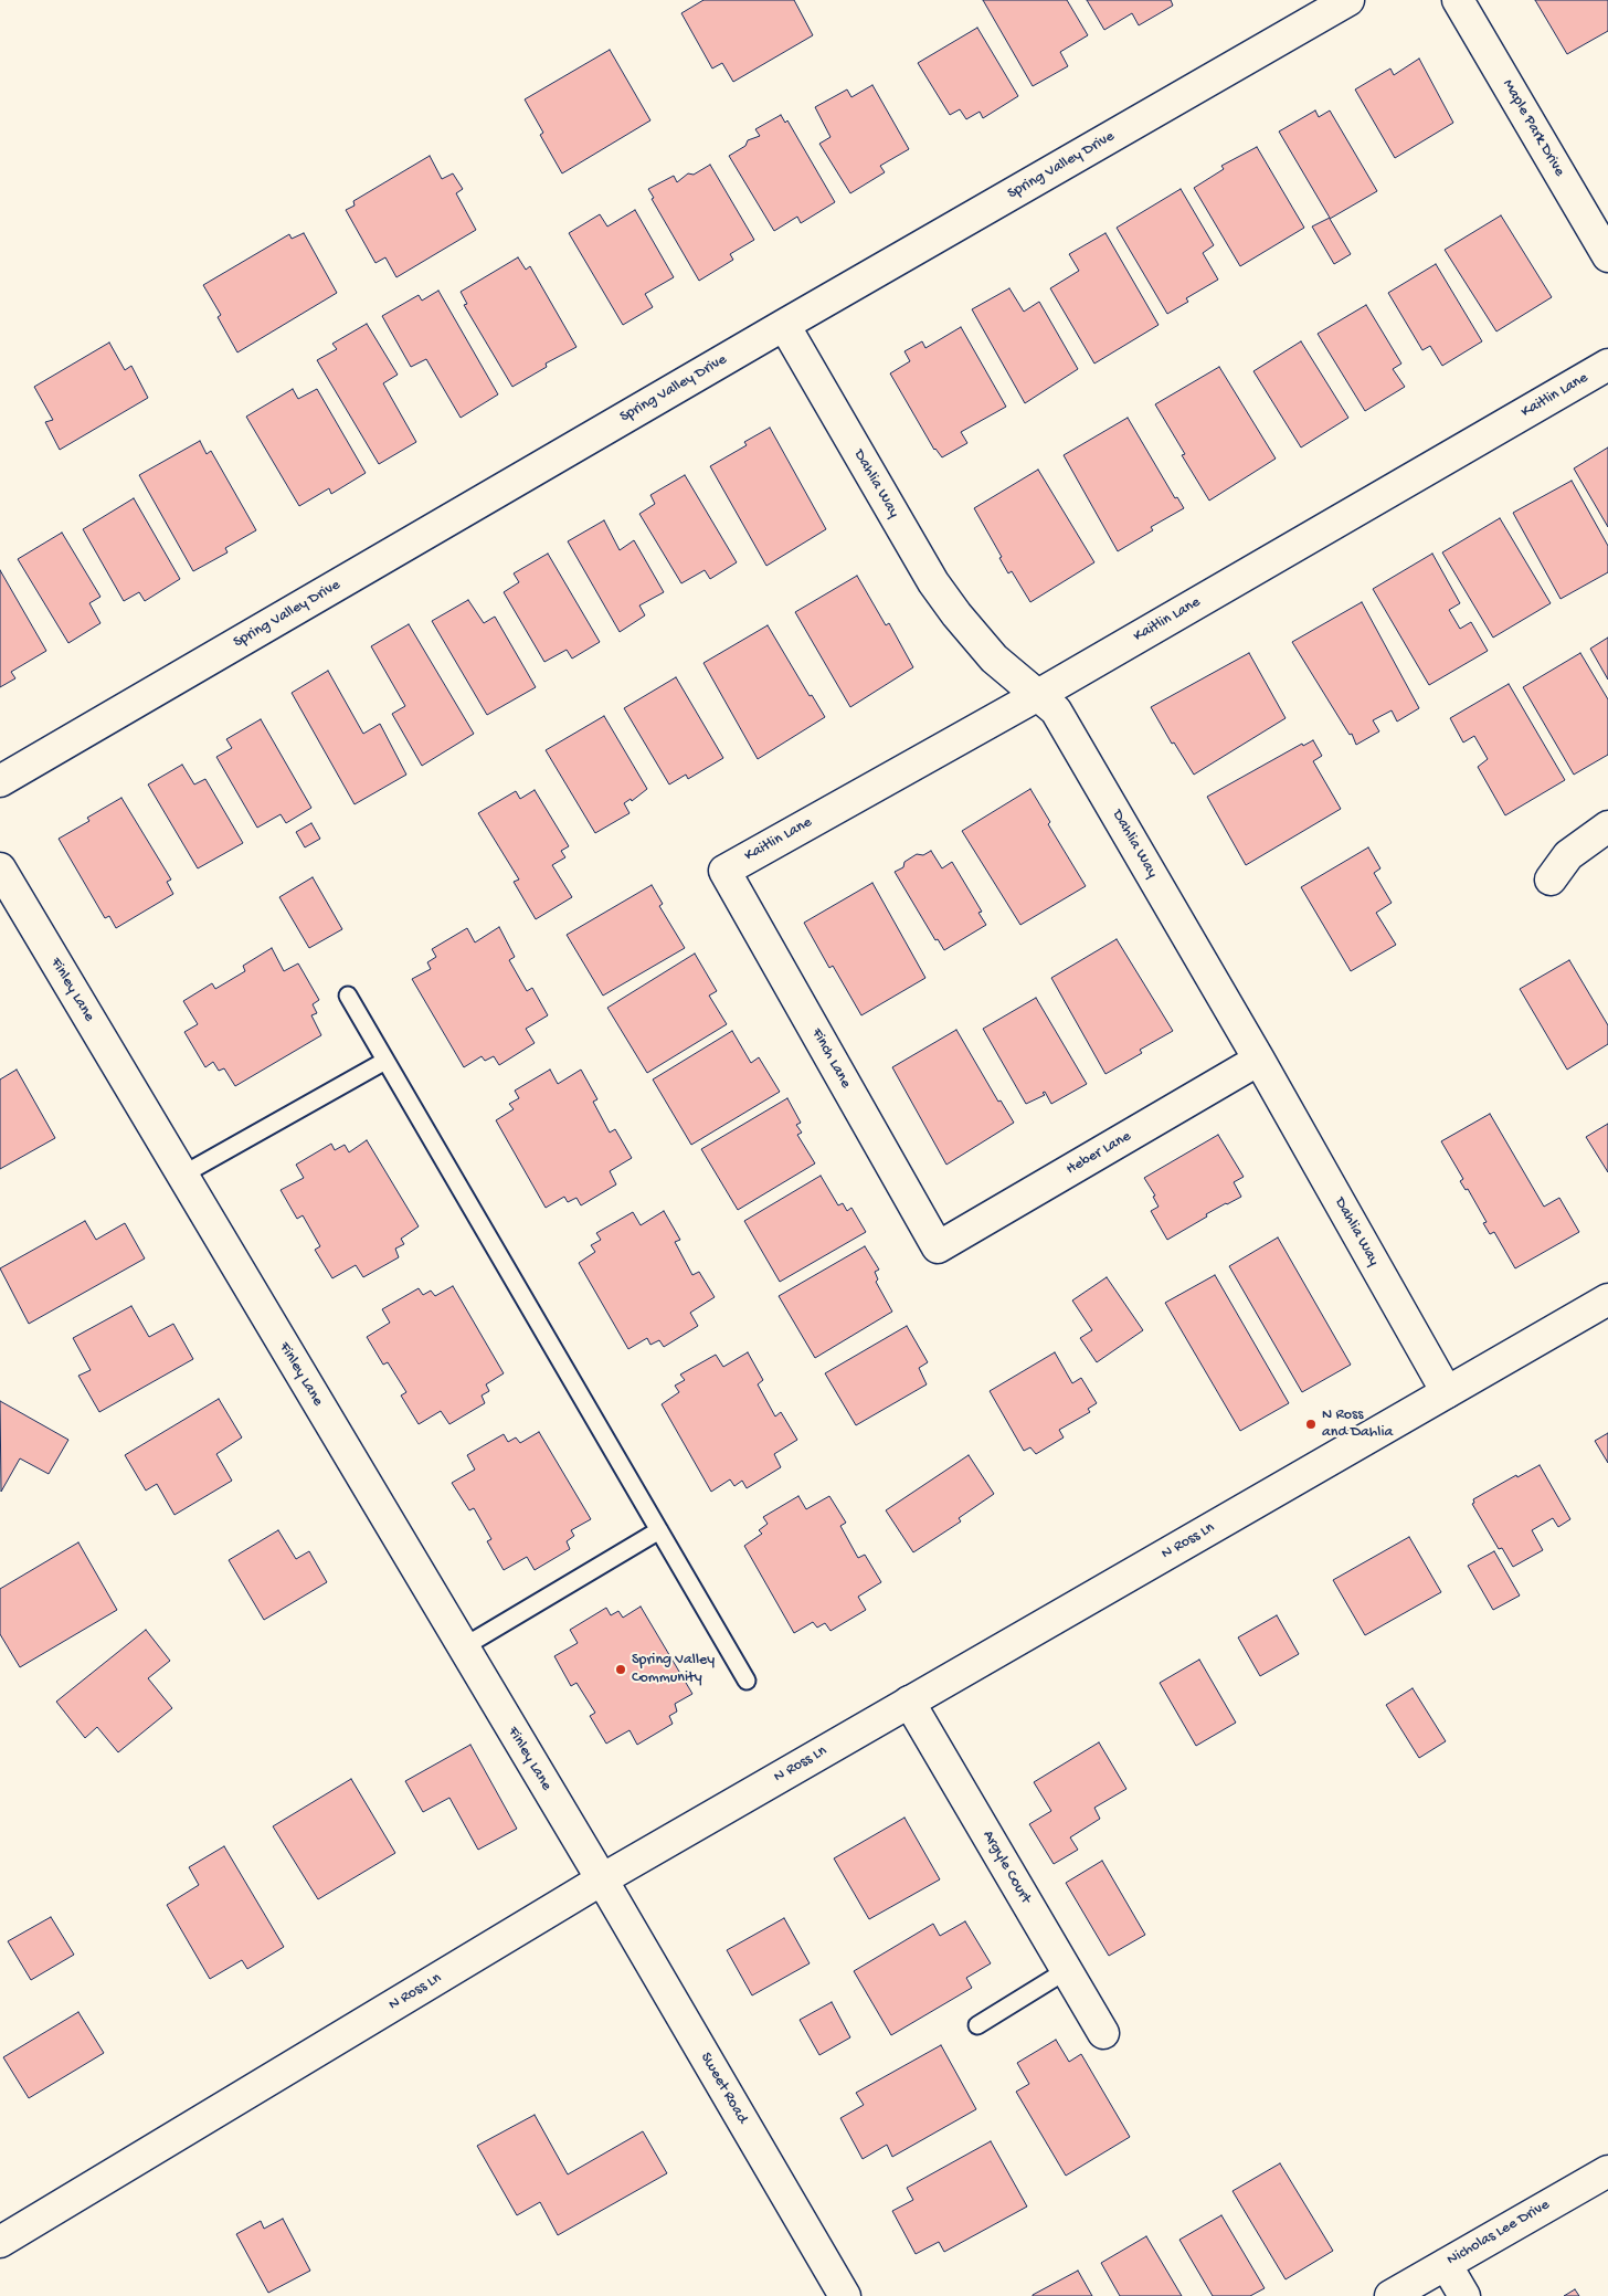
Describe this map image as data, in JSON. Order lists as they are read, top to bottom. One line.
{"streets":{"street":["Maple Park Drive","Spring Valley Drive","Kaitlin Lane","Dahlia Way","Finley Lane","Finch Lane","Heber Lane","N Ross Ln","Argyle Court","Sweet Road","Nicholas Lee Drive"]},"crossings":[["Spring Valley Drive","Dahlia Way"],["Kaitlin Lane","Dahlia Way"],["Kaitlin Lane","Finch Lane"],["Dahlia Way","Heber Lane"],["Dahlia Way","N Ross Ln"],["Finley Lane","N Ross Ln"],["Finley Lane","Sweet Road"],["Finch Lane","Heber Lane"],["N Ross Ln","Argyle Court"],["N Ross Ln","Sweet Road"]],"places":["N Ross and Dahlia","Spring Valley Community"]}
